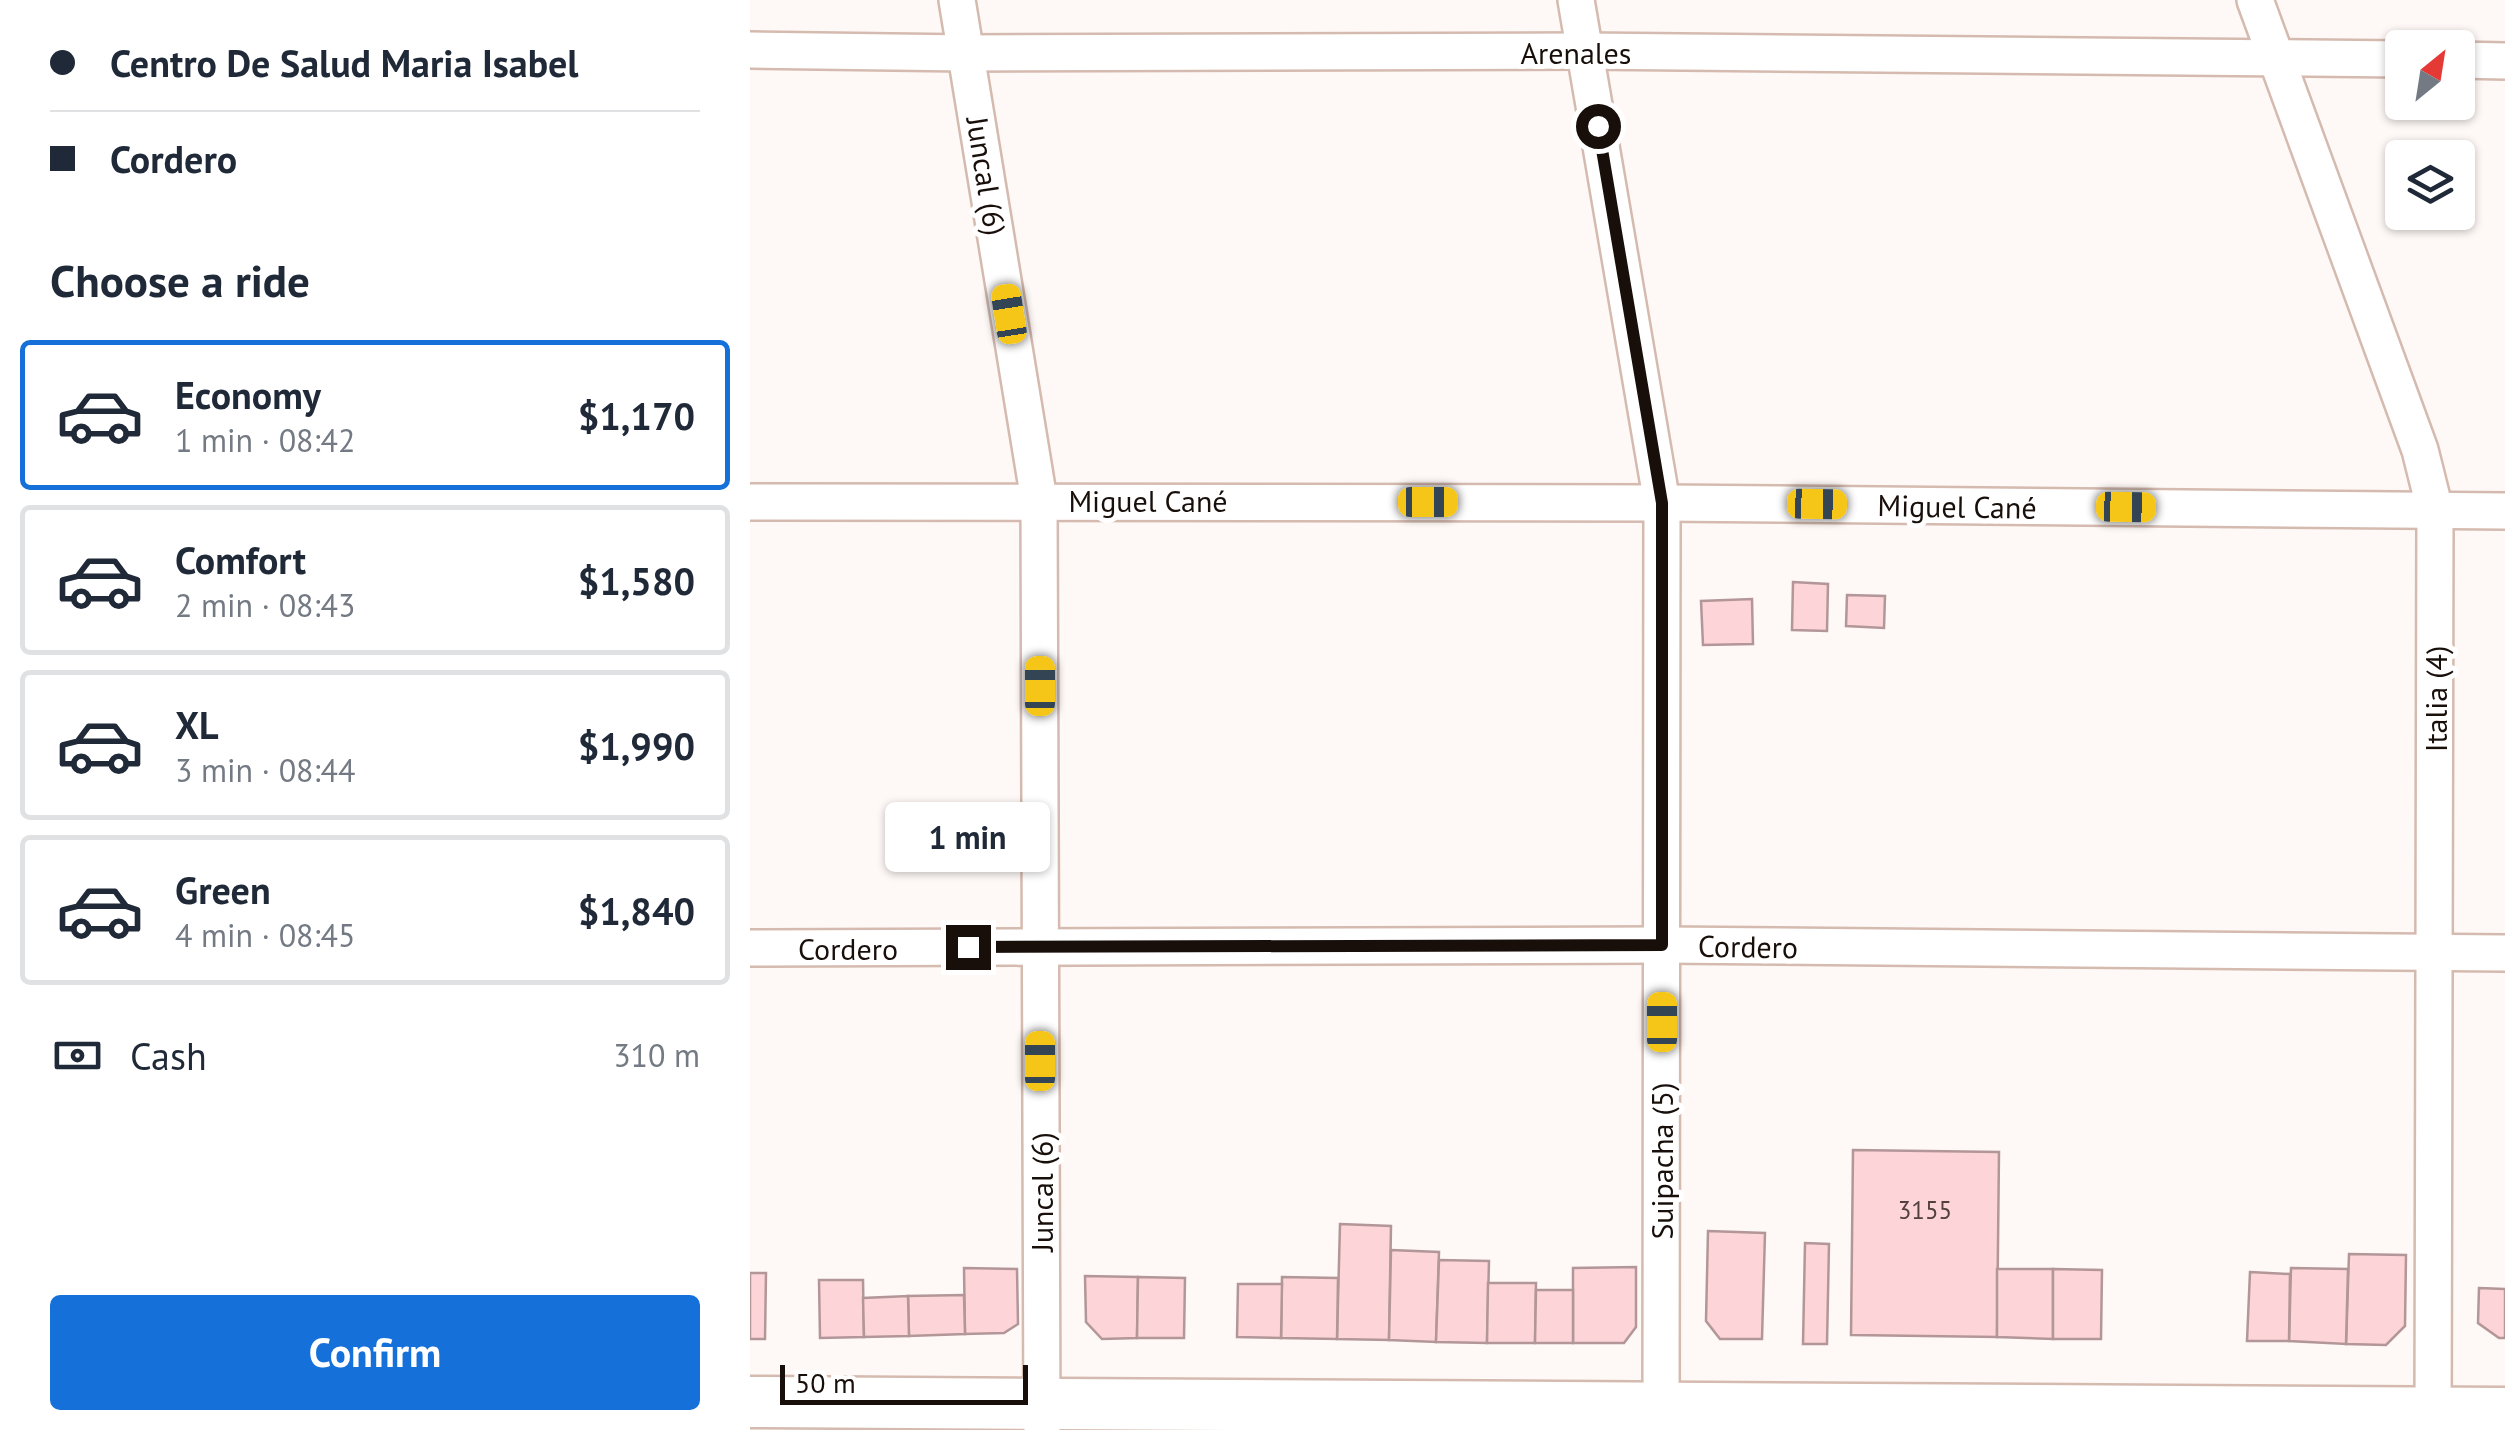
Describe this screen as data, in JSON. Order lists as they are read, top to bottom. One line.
{"streets":{"street":["Arenales","Juncal (6)","Miguel Cané","Italia (4)","Cordero","Suipacha (5)"]},"crossings":[["Arenales","Juncal (6)"],["Arenales","Italia (4)"],["Arenales","Suipacha (5)"],["Juncal (6)","Miguel Cané"],["Juncal (6)","Cordero"],["Miguel Cané","Italia (4)"],["Miguel Cané","Suipacha (5)"],["Italia (4)","Cordero"],["Cordero","Suipacha (5)"]],"house_numbers":["3155"],"scale_bar":"50 m","north":"top right","page":{"banner":["Centro De Salud Maria Isabel","Cordero"],"heading":"Choose a ride","list":[{"name":"Economy","note":"1 min · 08:42","value":"$1,170"},{"name":"Comfort","note":"2 min · 08:43","value":"$1,580"},{"name":"XL","note":"3 min · 08:44","value":"$1,990"},{"name":"Green","note":"4 min · 08:45","value":"$1,840"}],"bubble":"1 min","pay":["Cash","310 m"],"buttons":"Confirm","scale":"50 m"}}
